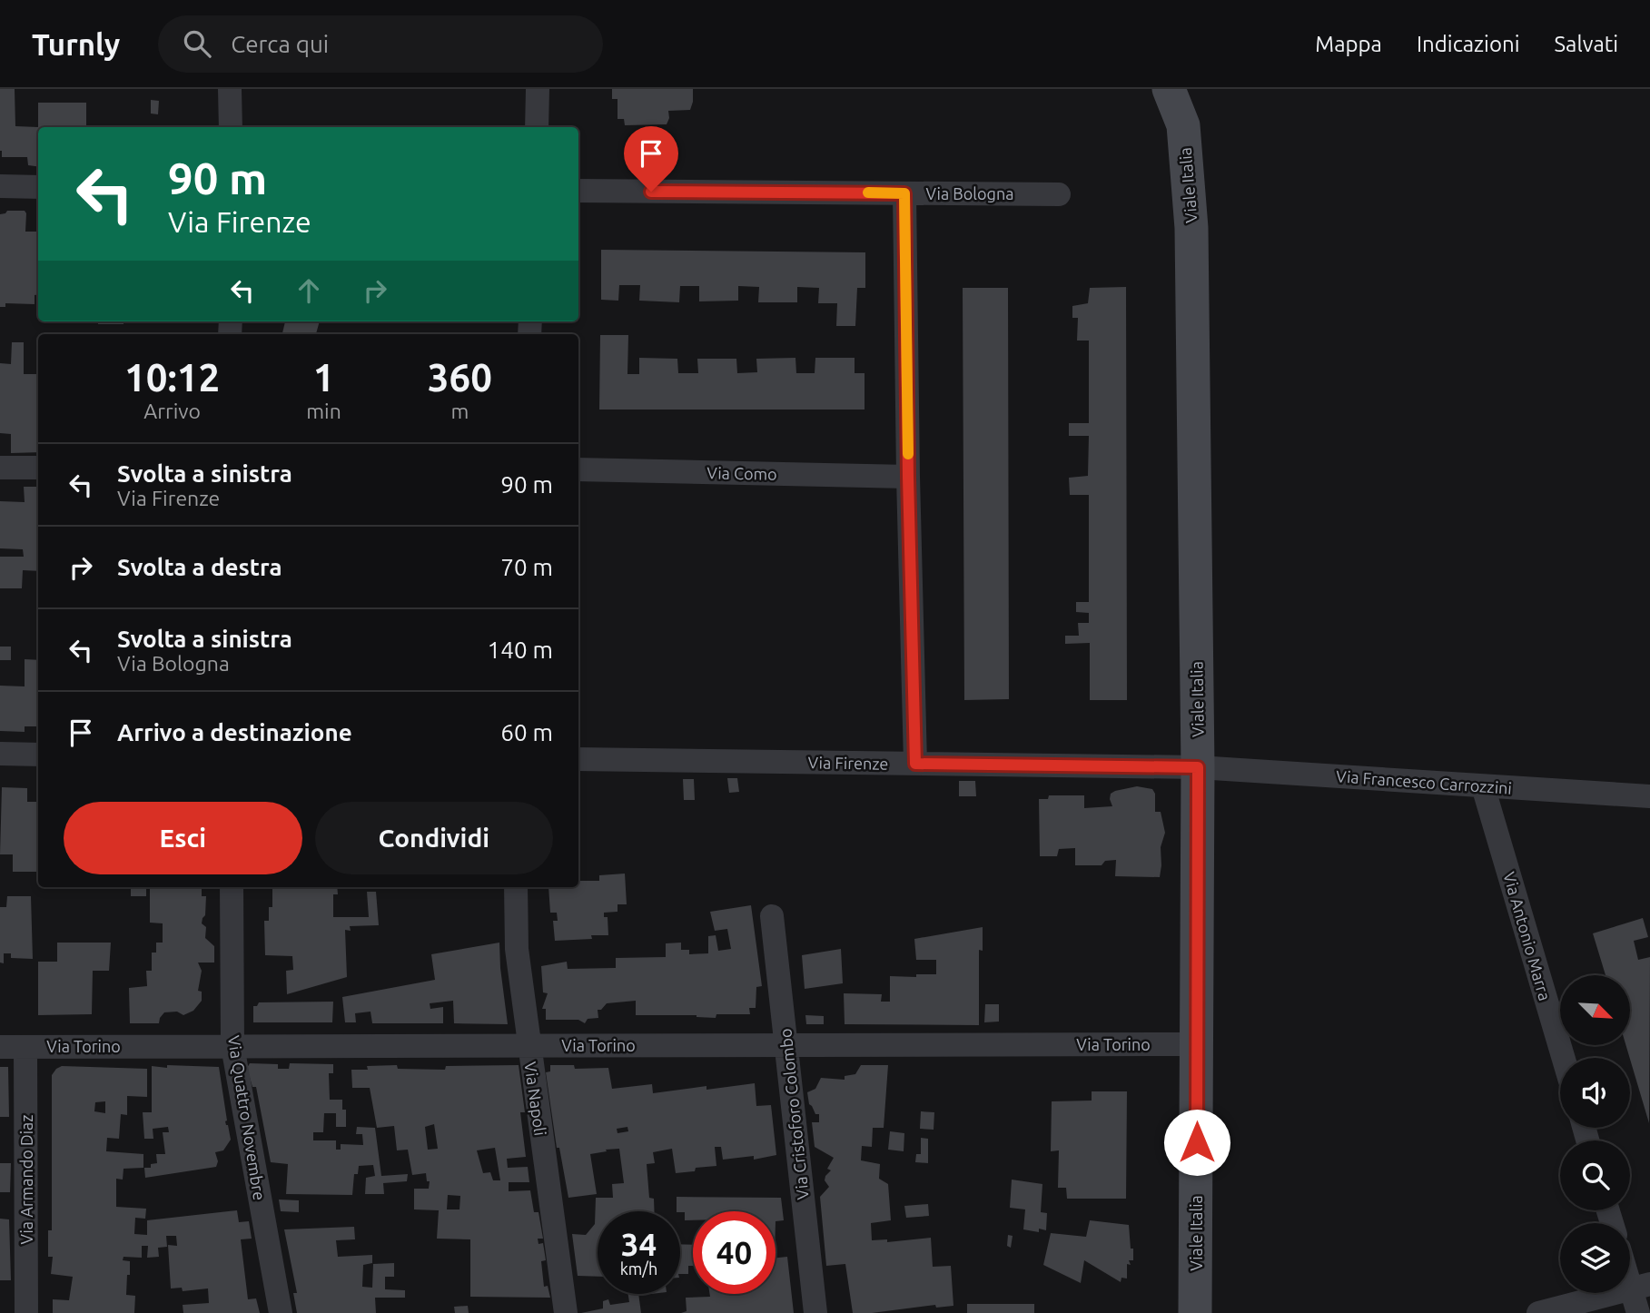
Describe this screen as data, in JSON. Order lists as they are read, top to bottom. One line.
{"streets":{"street":["Viale Italia","Via Bologna","Via Como","Via Firenze","Via Francesco Carrozzini","Via Antonio Marra","Via Torino","Via Napoli","Via Cristoforo Colombo","Via Quattro Novembre","Via Armando Diaz"]},"crossings":[["Viale Italia","Via Firenze"],["Viale Italia","Via Francesco Carrozzini"],["Viale Italia","Via Torino"],["Via Firenze","Via Francesco Carrozzini"],["Via Francesco Carrozzini","Via Antonio Marra"],["Via Torino","Via Napoli"],["Via Torino","Via Cristoforo Colombo"],["Via Torino","Via Quattro Novembre"],["Via Torino","Via Armando Diaz"]],"north":"bottom right","page":{"header":"Turnly","search":"Cerca qui","nav":["Mappa","Indicazioni","Salvati"],"turn":["90 m","Via Firenze"],"eta":["10:12","Arrivo","1","min","360","m"],"list":[{"name":"Svolta a sinistra","note":"Via Firenze","value":"90 m"},{"name":"Svolta a destra","value":"70 m"},{"name":"Svolta a sinistra","note":"Via Bologna","value":"140 m"},{"name":"Arrivo a destinazione","value":"60 m"}],"buttons":["Esci","Condividi"],"speed":"34 km/h","limit":"40"}}
